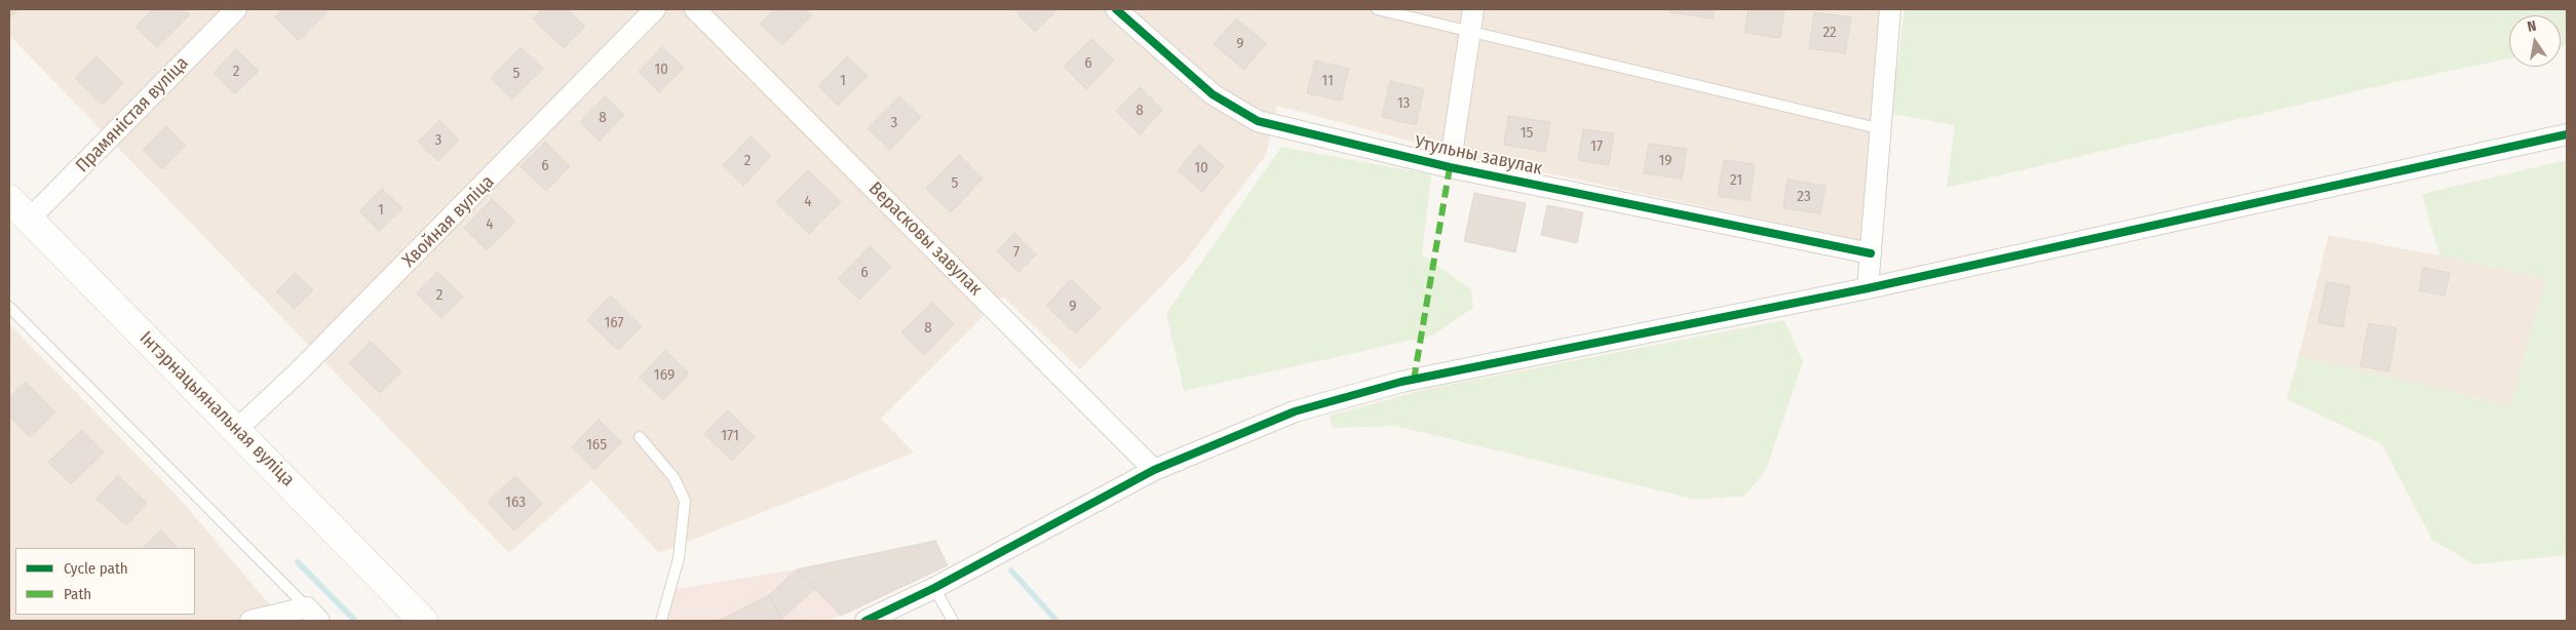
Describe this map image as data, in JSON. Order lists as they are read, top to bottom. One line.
{"streets":{"main road":["Інтэрнацыянальная вуліца"],"street":["Прамяністая вуліца","Утульны завулак","Хвойная вуліца","Верасковы завулак"]},"crossings":[["Прамяністая вуліца","Інтэрнацыянальная вуліца"],["Хвойная вуліца","Інтэрнацыянальная вуліца"]],"house_numbers":["22","9","6","10","2","5","1","11","13","8","8","3","15","3","17","2","19","6","10","21","5","23","4","1","4","7","6","2","9","167","8","169","171","165","163"],"legend":["Cycle path","Path"],"north":"top"}
